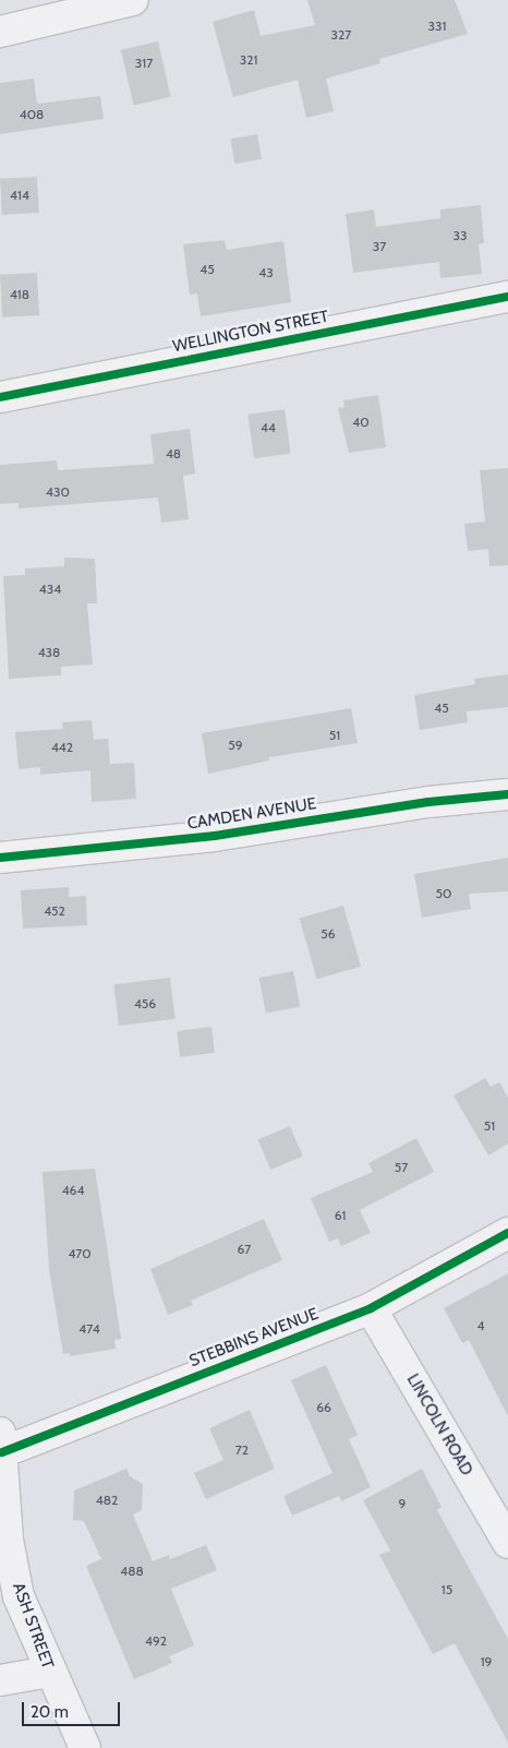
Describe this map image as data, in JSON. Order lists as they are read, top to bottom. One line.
{"streets":{"street":["WELLINGTON STREET","CAMDEN AVENUE","STEBBINS AVENUE","LINCOLN ROAD","ASH STREET"]},"crossings":[["STEBBINS AVENUE","LINCOLN ROAD"],["STEBBINS AVENUE","ASH STREET"]],"house_numbers":["331","327","321","317","408","414","33","37","45","43","418","40","44","48","430","434","438","45","51","59","442","50","452","56","456","51","57","464","61","67","470","4","474","66","72","482","9","488","15","492","19"],"scale_bar":"20 m"}
